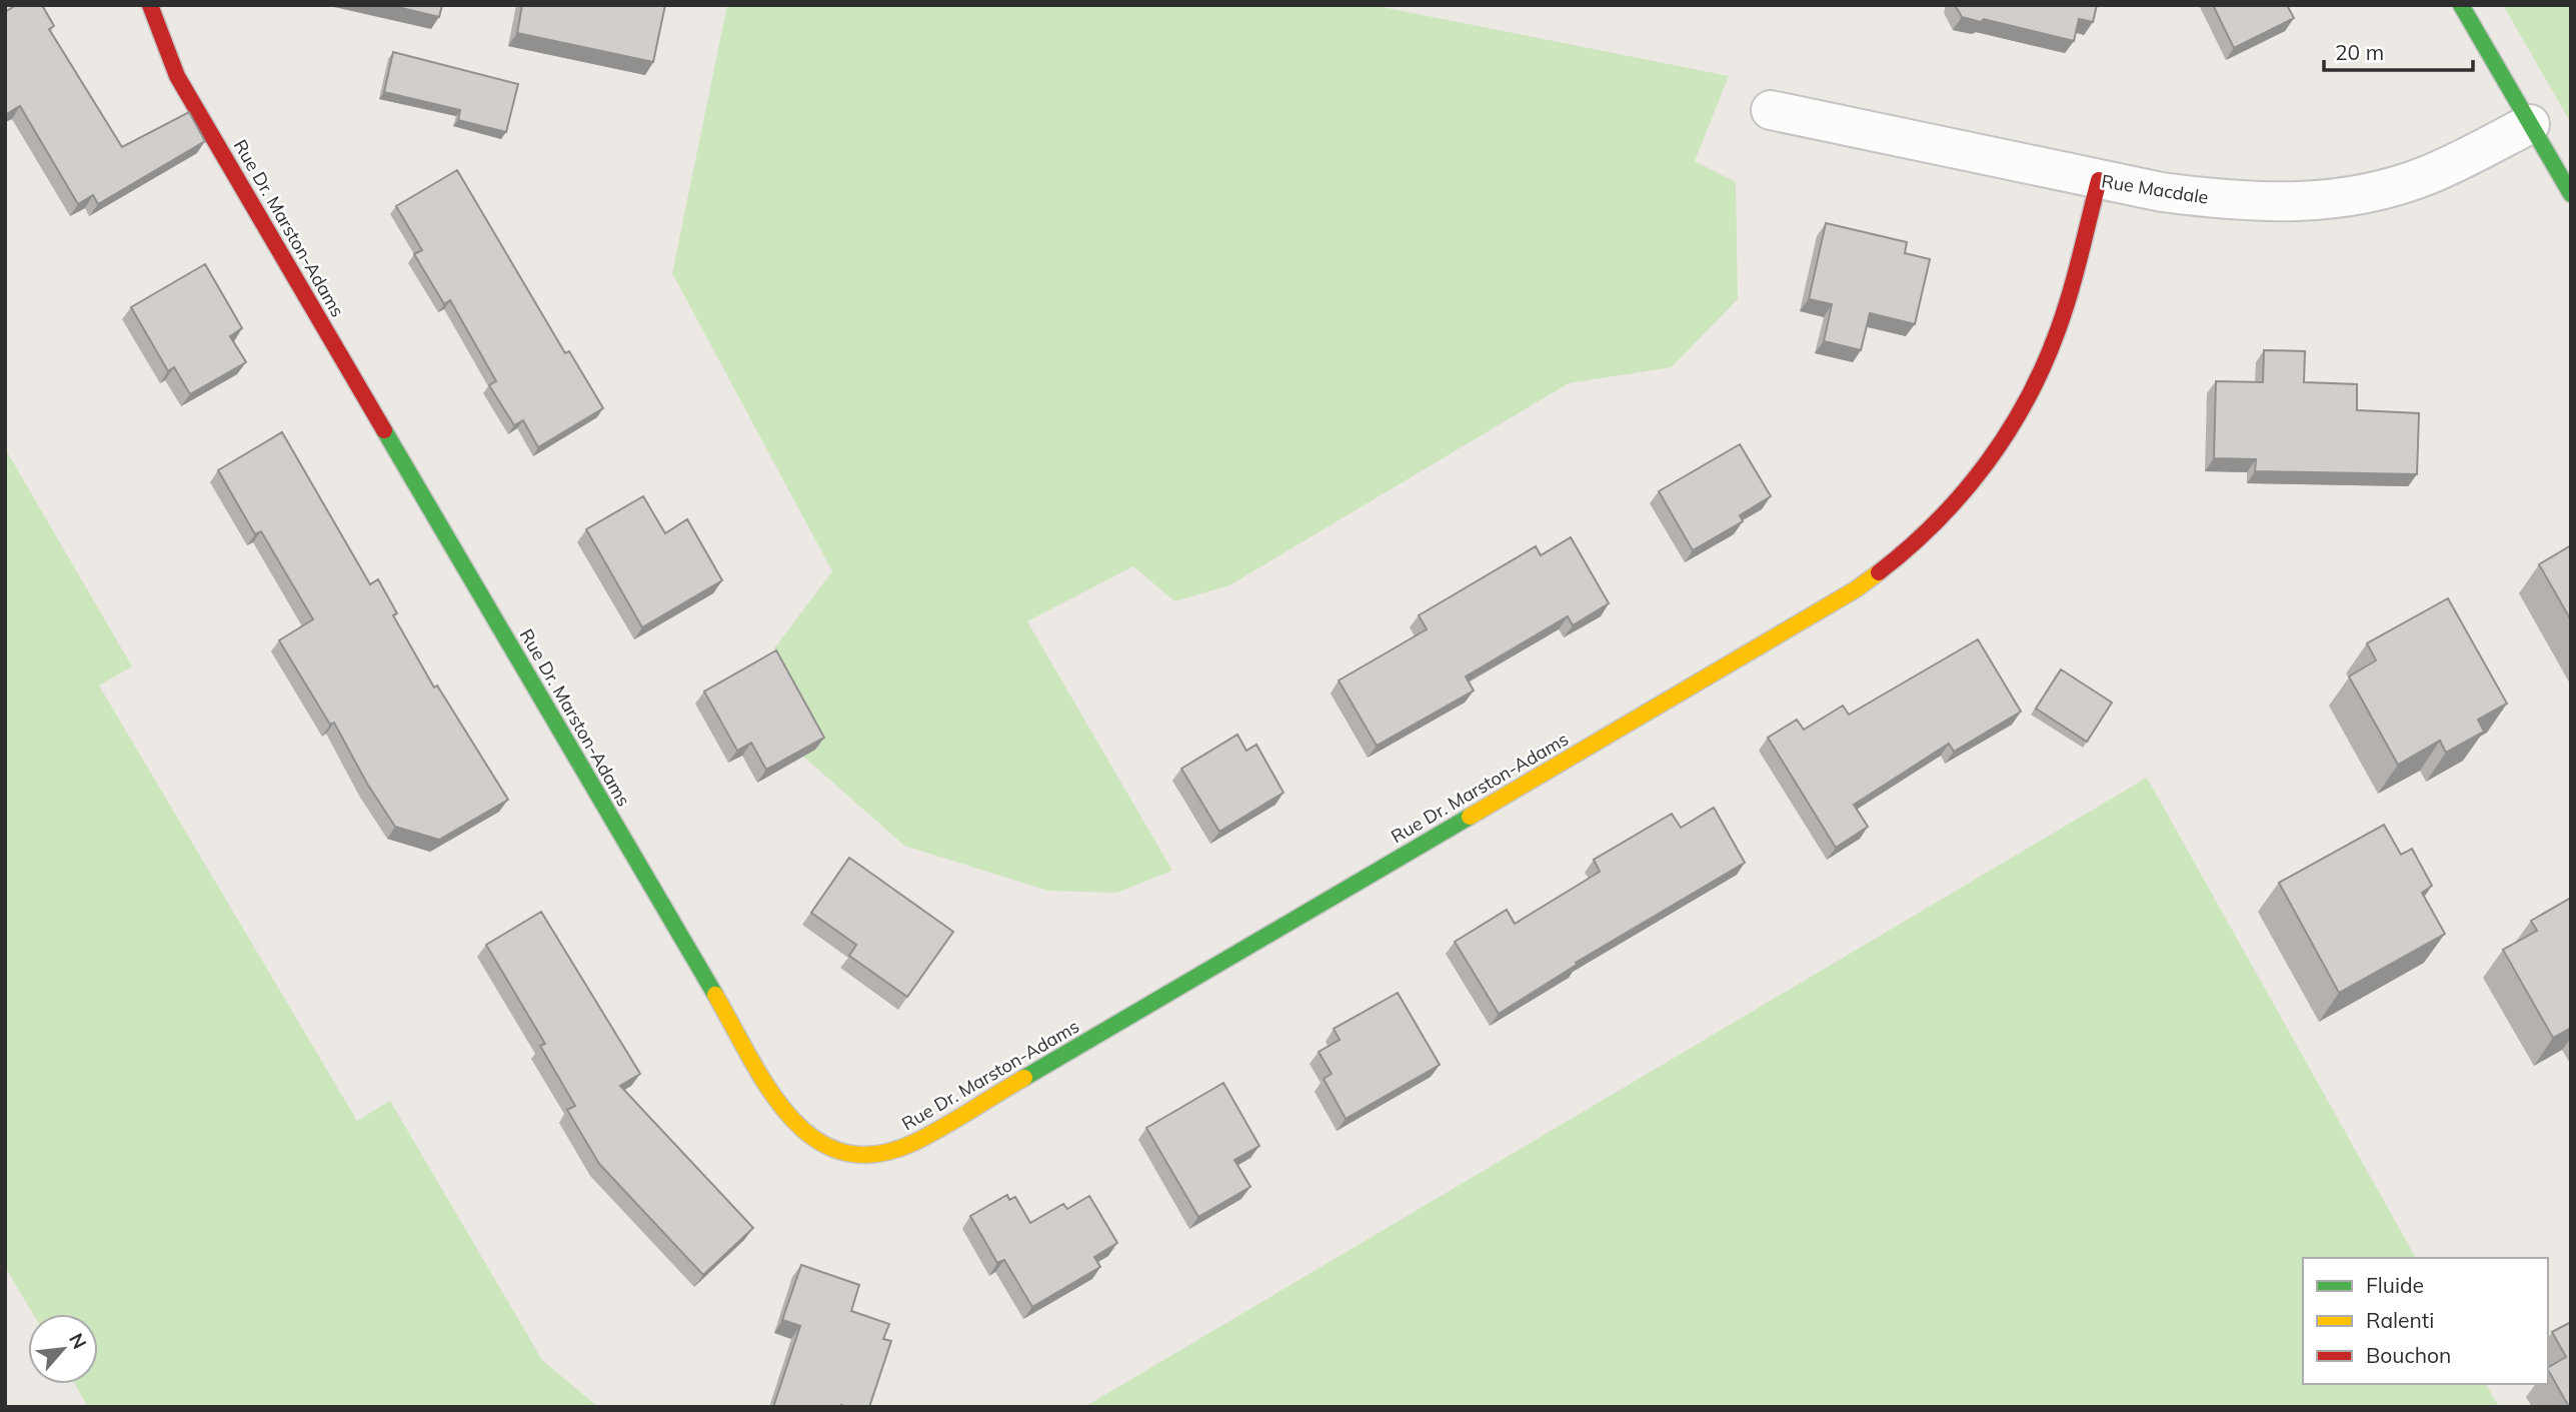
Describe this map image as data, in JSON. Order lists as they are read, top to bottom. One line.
{"streets":{"street":["Rue Macdale","Rue Dr. Marston-Adams"]},"crossings":[["Rue Macdale","Rue Dr. Marston-Adams"]],"legend":["Fluide","Ralenti","Bouchon"],"scale_bar":"20 m","north":"top right"}
